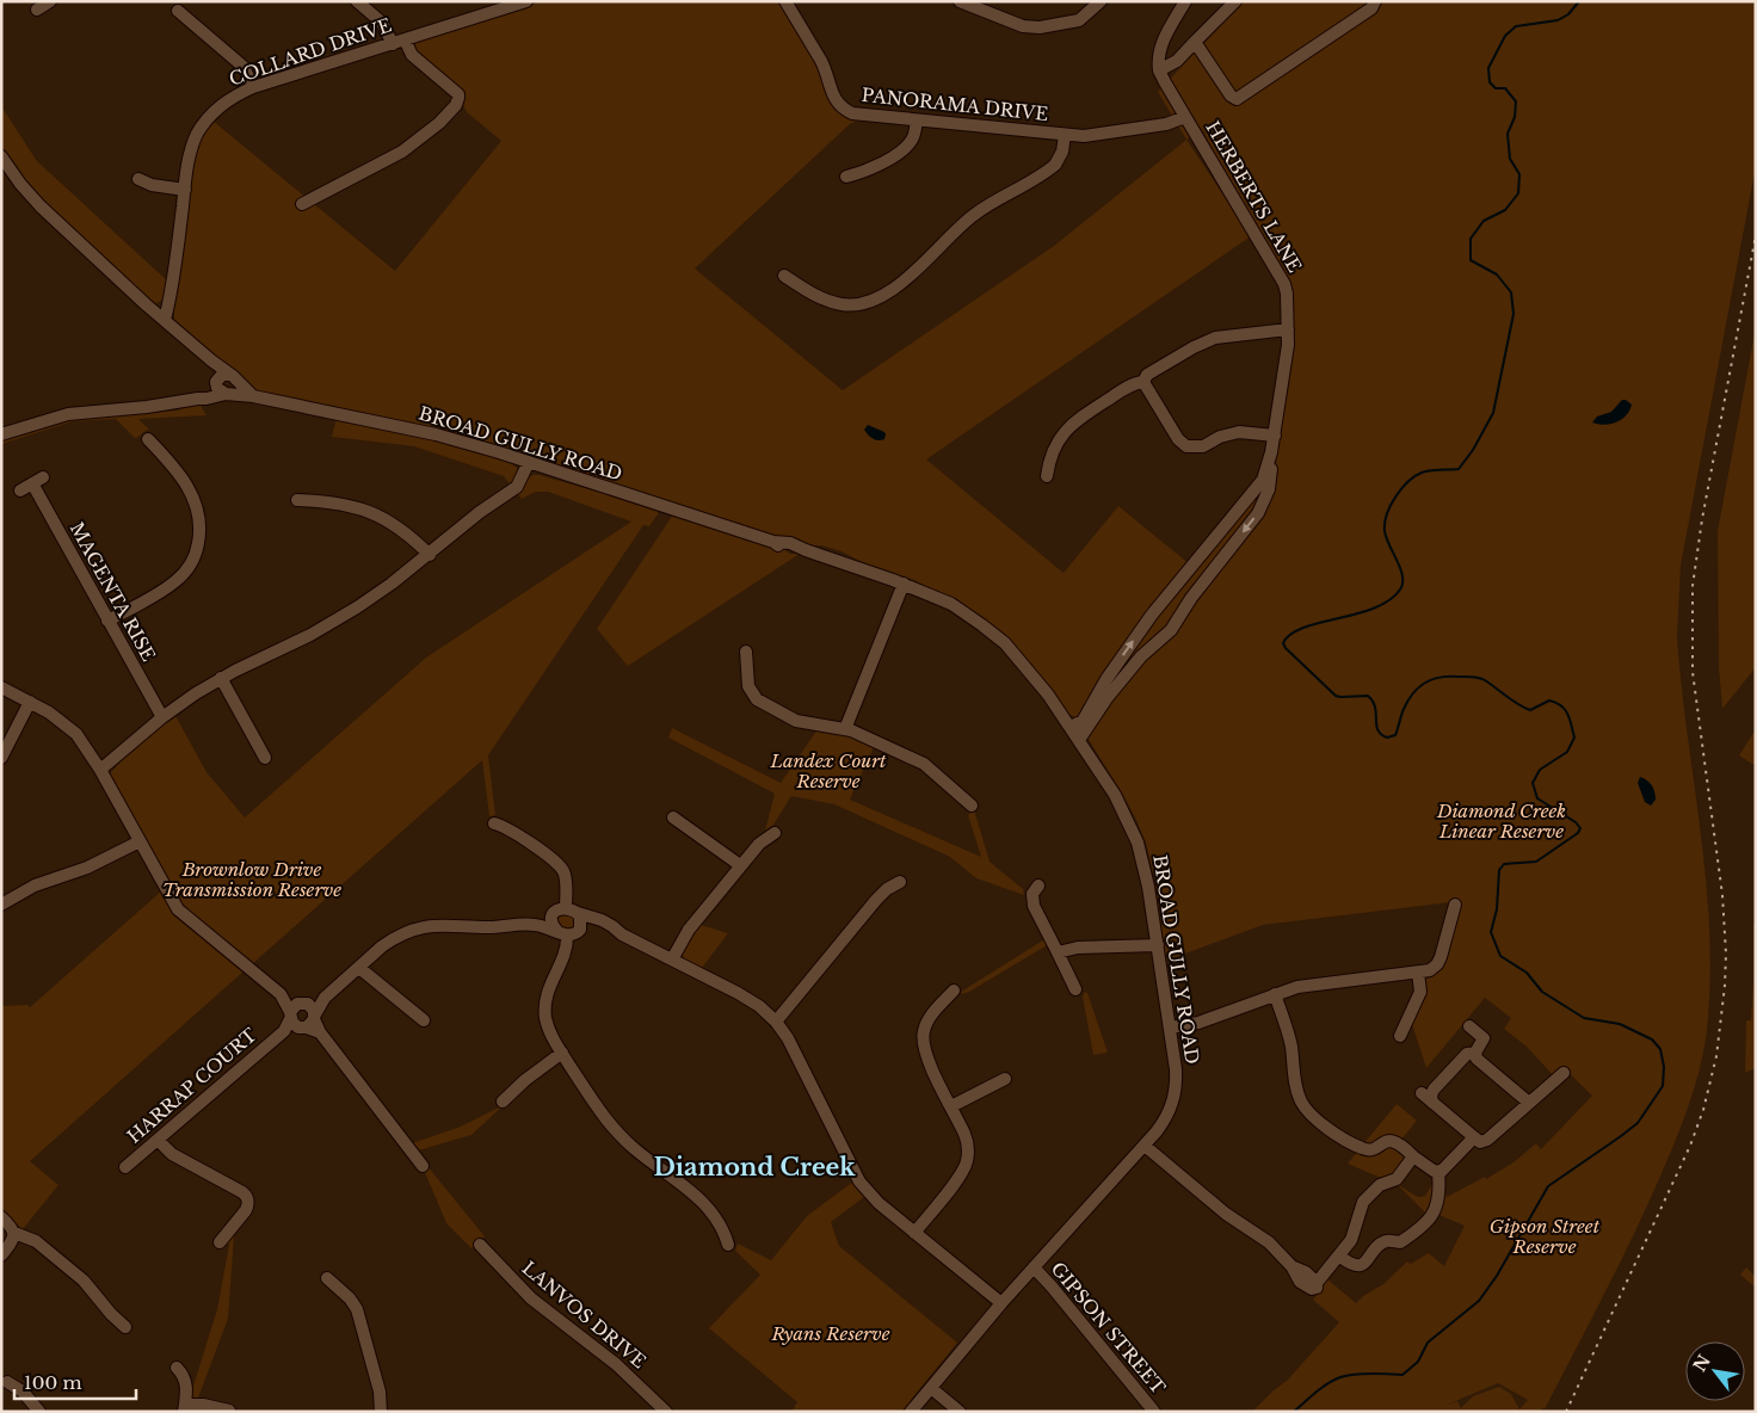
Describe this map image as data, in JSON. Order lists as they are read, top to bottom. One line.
{"streets":{"street":["COLLARD DRIVE","PANORAMA DRIVE","HERBERTS LANE","BROAD GULLY ROAD","MAGENTA RISE","HARRAP COURT","LANVOS DRIVE","GIPSON STREET"]},"crossings":[["PANORAMA DRIVE","HERBERTS LANE"],["HERBERTS LANE","BROAD GULLY ROAD"],["BROAD GULLY ROAD","GIPSON STREET"]],"districts":["Diamond Creek"],"parks":["Landex Court Reserve","Diamond Creek Linear Reserve","Brownlow Drive Transmission Reserve","Gipson Street Reserve","Ryans Reserve"],"scale_bar":"100 m","north":"top left"}
